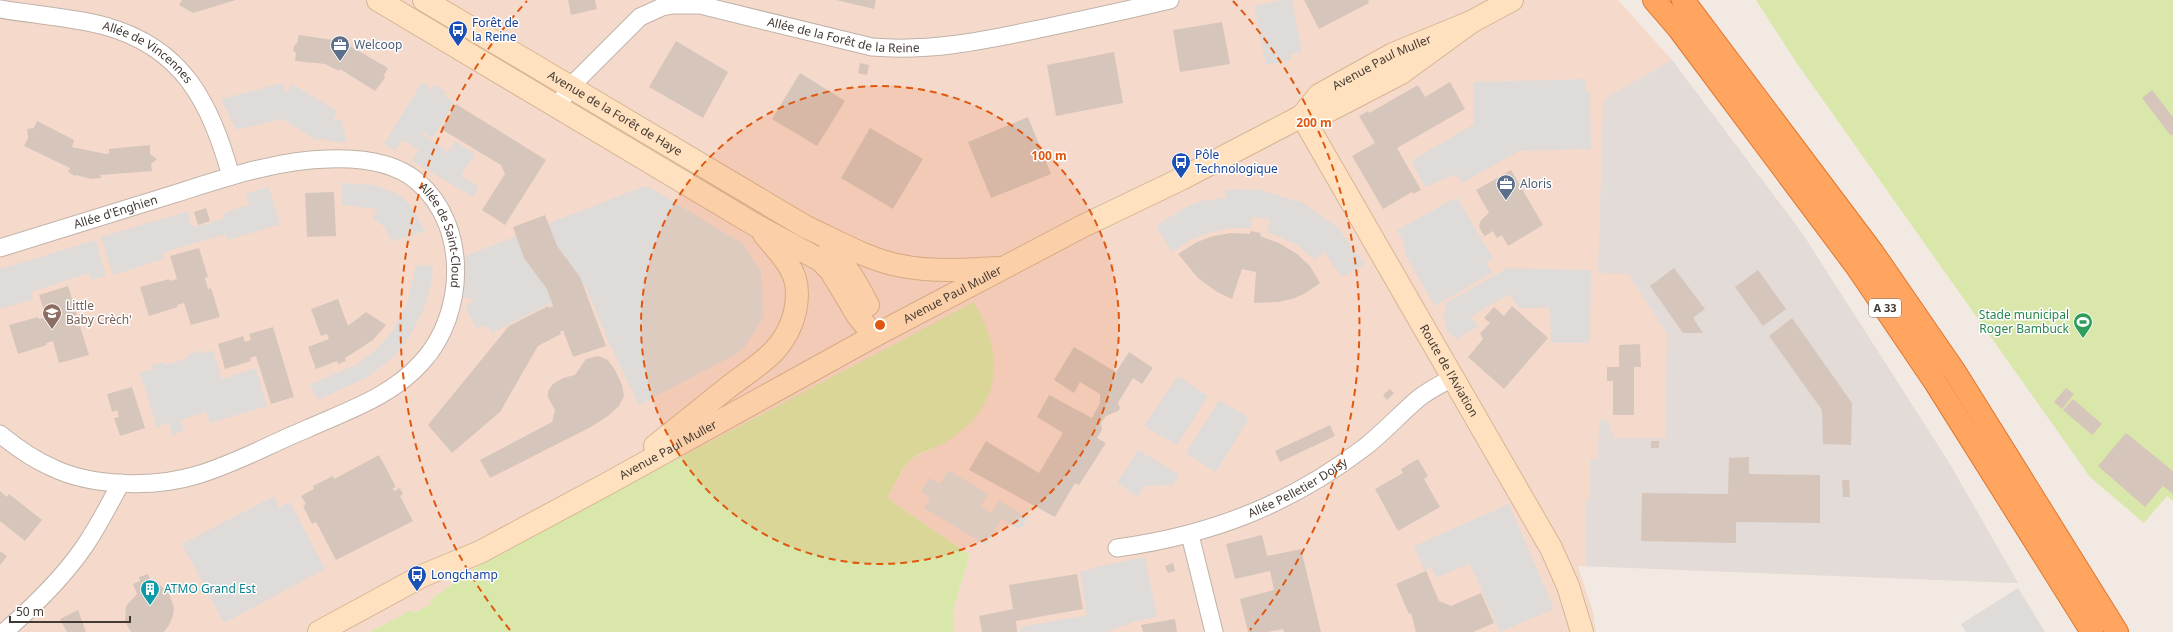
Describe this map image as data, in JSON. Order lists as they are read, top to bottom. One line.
{"streets":{"highway":["A 33"],"street":["Allée de la Forêt de la Reine","Allée de Vincennes","Avenue Paul Muller","Avenue de la Forêt de Haye","Allée d'Enghien","Allée de Saint-Cloud","Route de l'Aviation","Allée Pelletier Doisy"]},"crossings":[["Allée de la Forêt de la Reine","Avenue de la Forêt de Haye"],["Allée de Vincennes","Allée d'Enghien"],["Allée de Vincennes","Allée de Saint-Cloud"],["Avenue Paul Muller","Avenue de la Forêt de Haye"],["Avenue Paul Muller","Route de l'Aviation"],["Allée d'Enghien","Allée de Saint-Cloud"],["Route de l'Aviation","Allée Pelletier Doisy"]],"places":{"bus stop":["Forêt de la Reine","Pôle Technologique","Longchamp"],"office":["Welcoop","Aloris"],"school or university":["Little Baby Crèch'"],"sports":["Stade municipal Roger Bambuck"],"building":["ATMO Grand Est"]},"scale_bar":"50 m","rings":["200 m","100 m"]}
